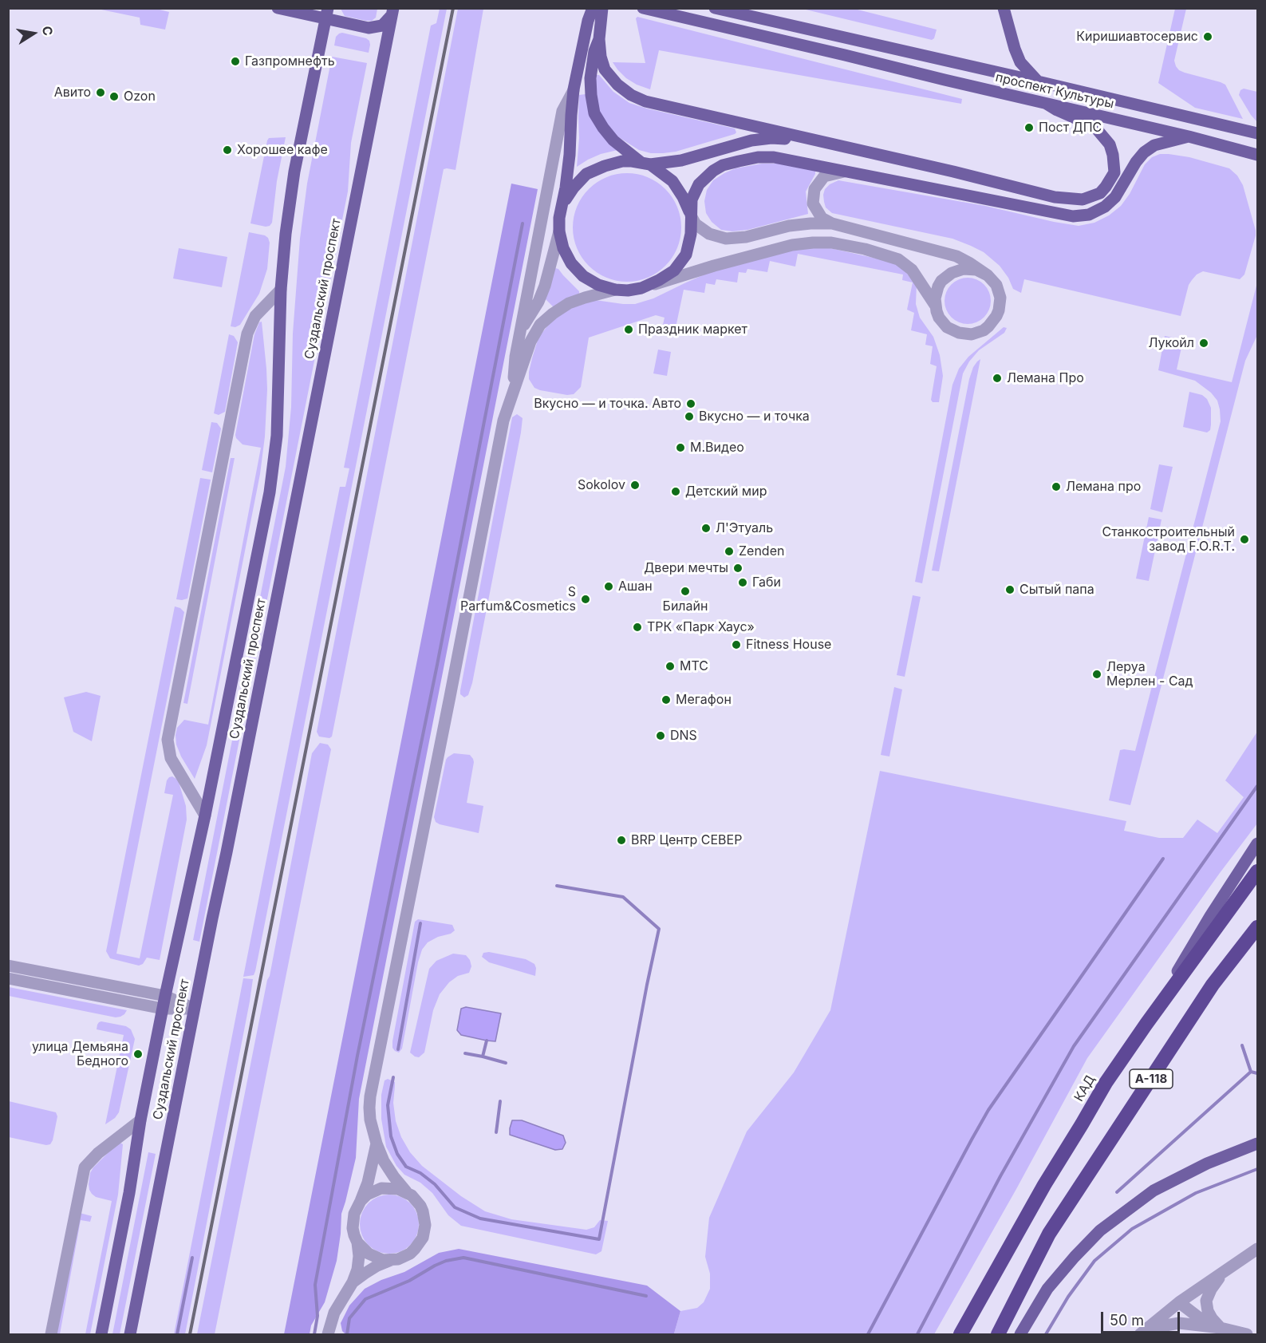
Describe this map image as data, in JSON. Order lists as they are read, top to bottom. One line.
{"streets":{"highway":["А-118","КАД"],"main road":["проспект Культуры","Суздальский проспект"]},"places":["Киришиавтосервис","Газпромнефть","Авито","Ozon","Пост ДПС","Хорошее кафе","Праздник маркет","Лукойл","Лемана Про","Вкусно — и точка. Авто","Вкусно — и точка","М.Видео","Sokolov","Лемана про","Детский мир","Л'Этуаль","Станкостроительный завод F.O.R.T.","Zenden","Двери мечты","Габи","Ашан","Сытый папа","Билайн","S Parfum&Cosmetics","ТРК «Парк Хаус»","Fitness House","МТС","Леруа Мерлен - Сад","Мегафон","DNS","BRP Центр СЕВЕР","улица Демьяна Бедного"],"scale_bar":"50 m","north":"right"}
